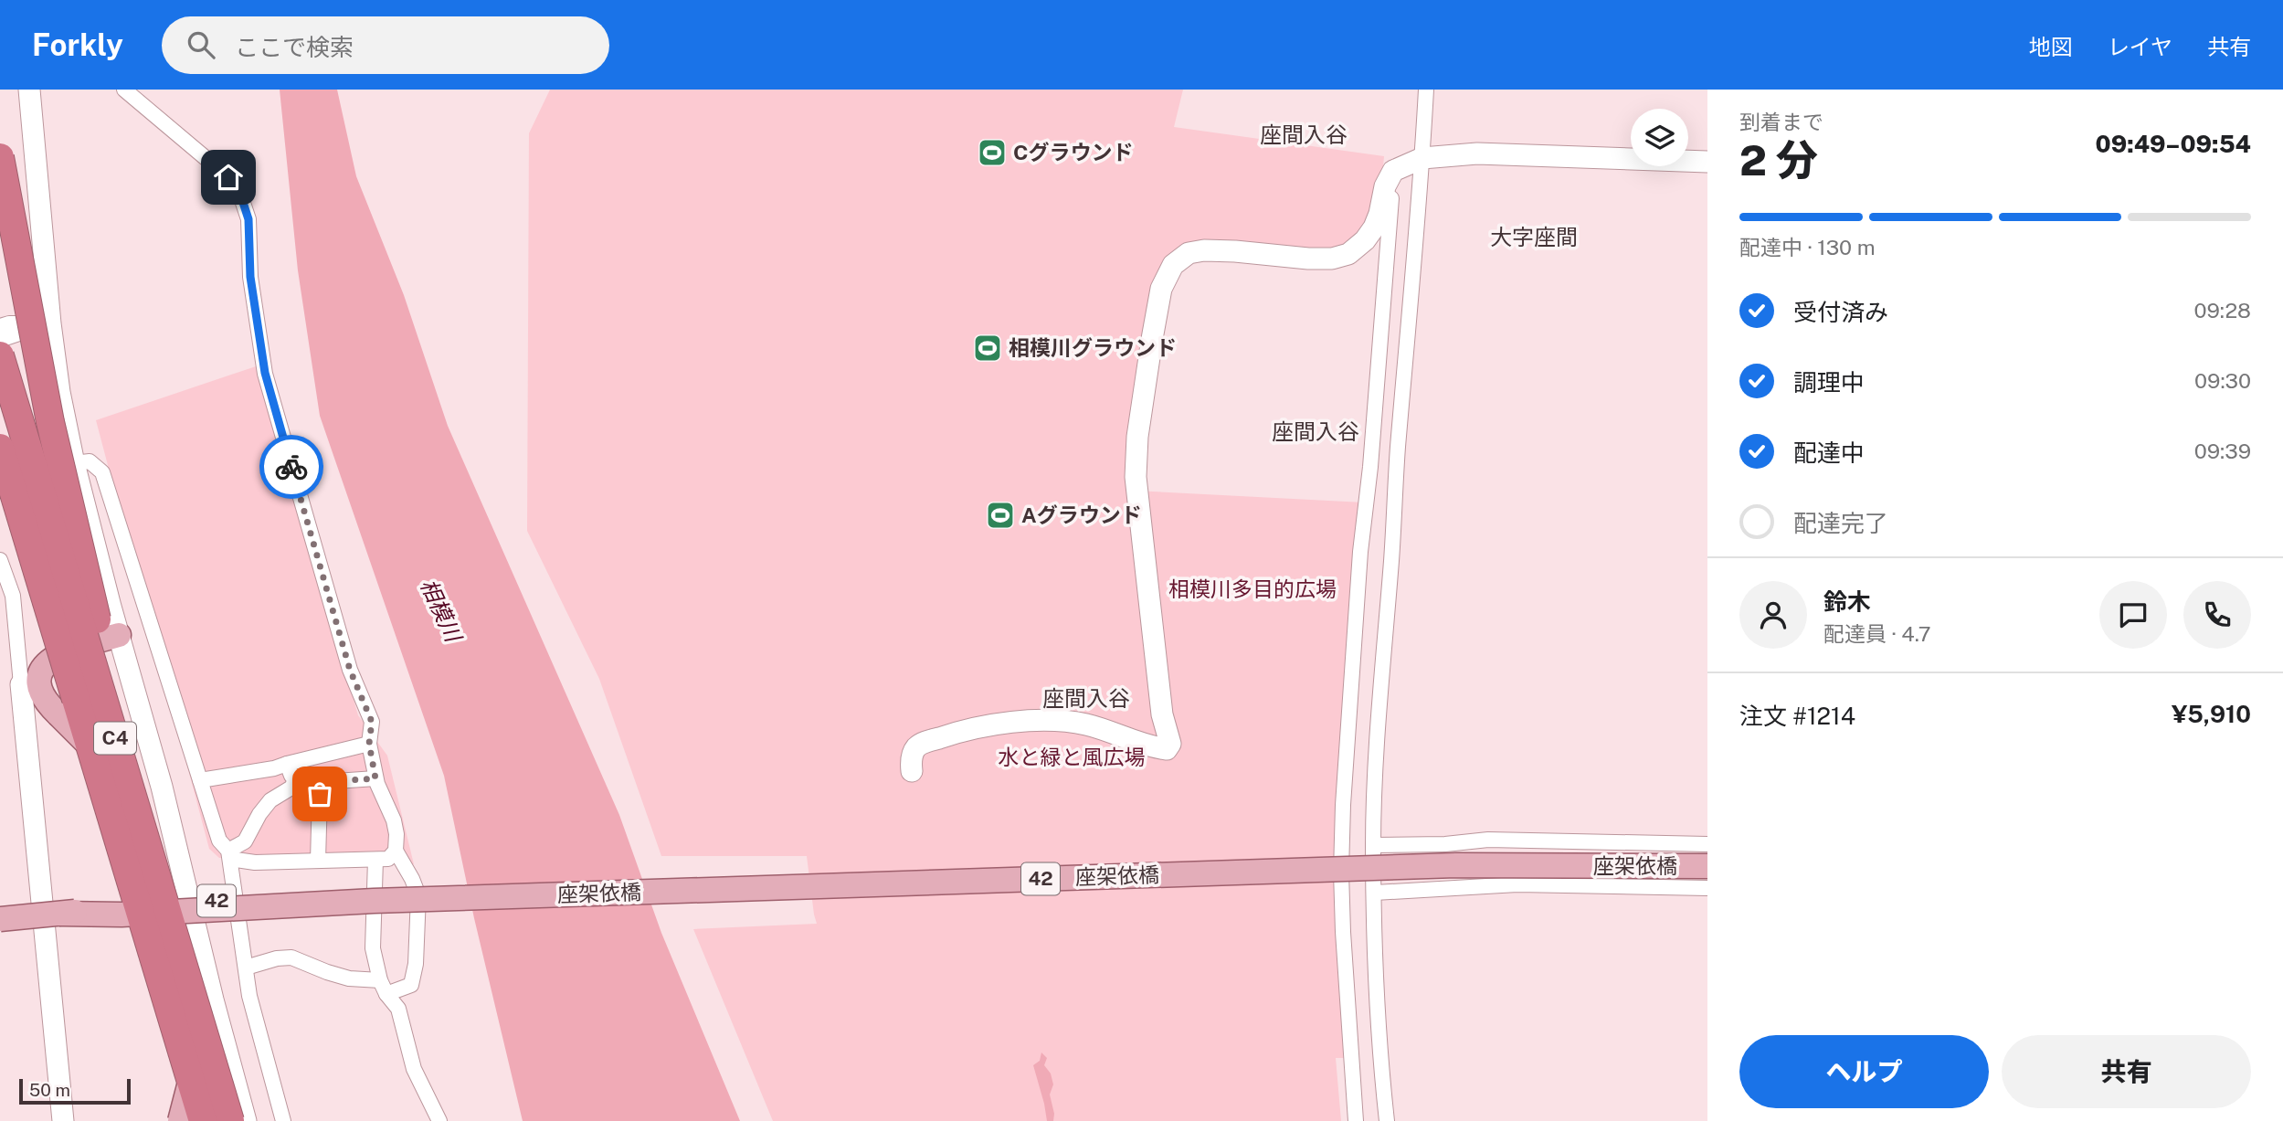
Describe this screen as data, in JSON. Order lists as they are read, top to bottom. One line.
{"streets":{"highway":["C4"],"main road":["座架依橋","42"]},"districts":["座間入谷","大字座間","座間入谷","座間入谷"],"water":["相模川"],"parks":["相模川多目的広場","水と緑と風広場"],"places":{"sports":["Cグラウンド","相模川グラウンド","Aグラウンド"]},"scale_bar":"50 m","page":{"header":"Forkly","search":"ここで検索","nav":["地図","レイヤ","共有"],"heading":["2 分","到着まで","09:49–09:54"],"panel":["鈴木","配達員 · 4.7","注文 #1214","¥5,910"],"bar":"配達中 · 130 m","list":[["受付済み","09:28"],["調理中","09:30"],["配達中","09:39"],"配達完了"],"buttons":["ヘルプ","共有"],"scale":"50 m"}}
